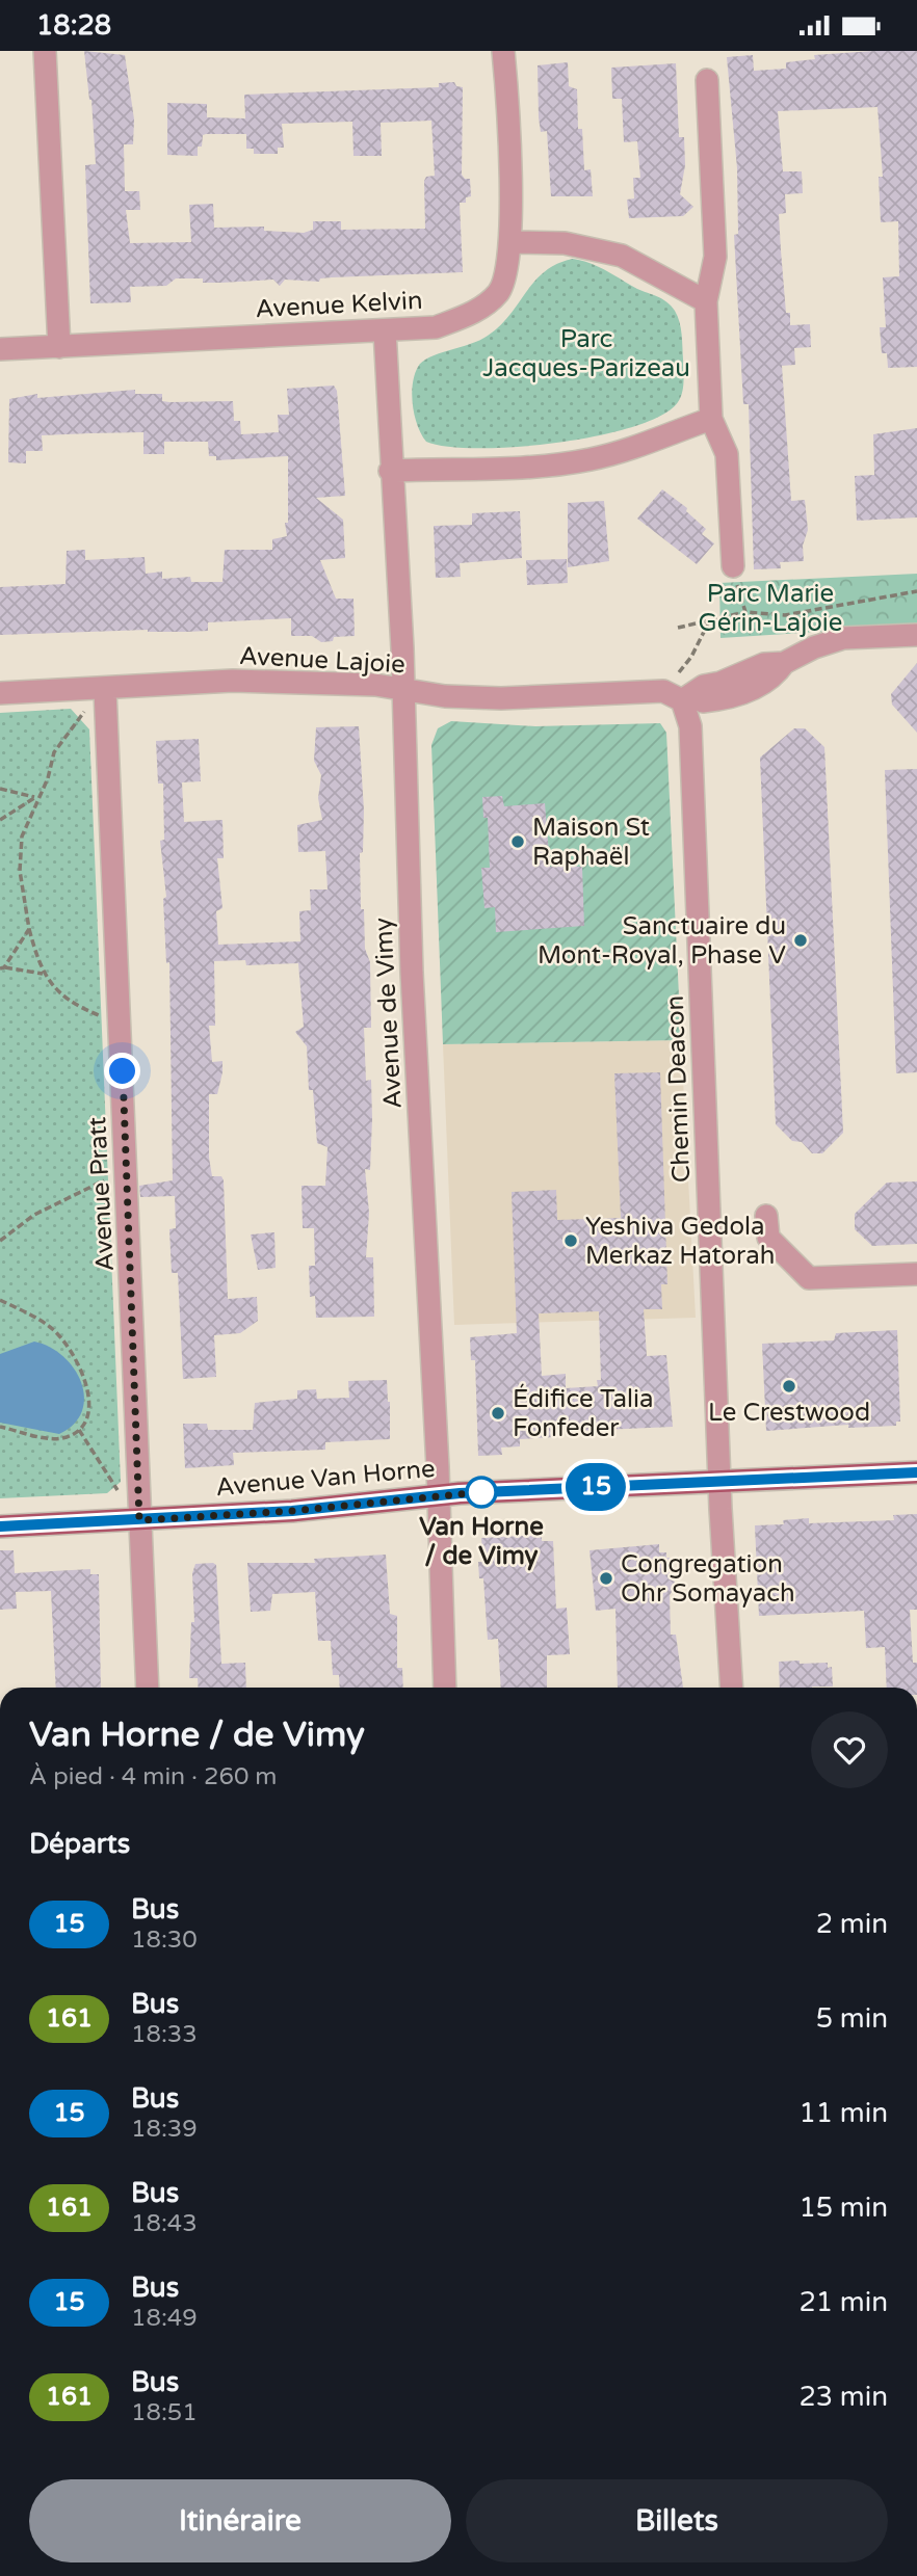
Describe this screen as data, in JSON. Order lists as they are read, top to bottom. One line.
{"streets":{"main road":["Avenue Van Horne"],"street":["Avenue Kelvin","Avenue Lajoie","Avenue de Vimy","Chemin Deacon","Avenue Pratt"]},"crossings":[["Avenue Kelvin","Avenue de Vimy"],["Avenue Lajoie","Avenue de Vimy"],["Avenue Lajoie","Chemin Deacon"],["Avenue Lajoie","Avenue Pratt"],["Avenue de Vimy","Avenue Van Horne"],["Chemin Deacon","Avenue Van Horne"],["Avenue Pratt","Avenue Van Horne"]],"parks":["Parc Jacques-Parizeau","Parc Marie Gérin-Lajoie"],"places":["Maison St Raphaël","Sanctuaire du Mont-Royal, Phase V","Yeshiva Gedola Merkaz Hatorah","Le Crestwood","Édifice Talia Fonfeder","Van Horne / de Vimy","Congregation Ohr Somayach"],"lines":["bus line 15"],"page":{"status":"18:28","on_map":"15","heading":[["Van Horne / de Vimy","À pied · 4 min · 260 m"],"Départs"],"list":[{"mark":"15","name":"Bus","note":"18:30","value":"2 min"},{"mark":"161","name":"Bus","note":"18:33","value":"5 min"},{"mark":"15","name":"Bus","note":"18:39","value":"11 min"},{"mark":"161","name":"Bus","note":"18:43","value":"15 min"},{"mark":"15","name":"Bus","note":"18:49","value":"21 min"},{"mark":"161","name":"Bus","note":"18:51","value":"23 min"}],"buttons":["Itinéraire","Billets"]}}
